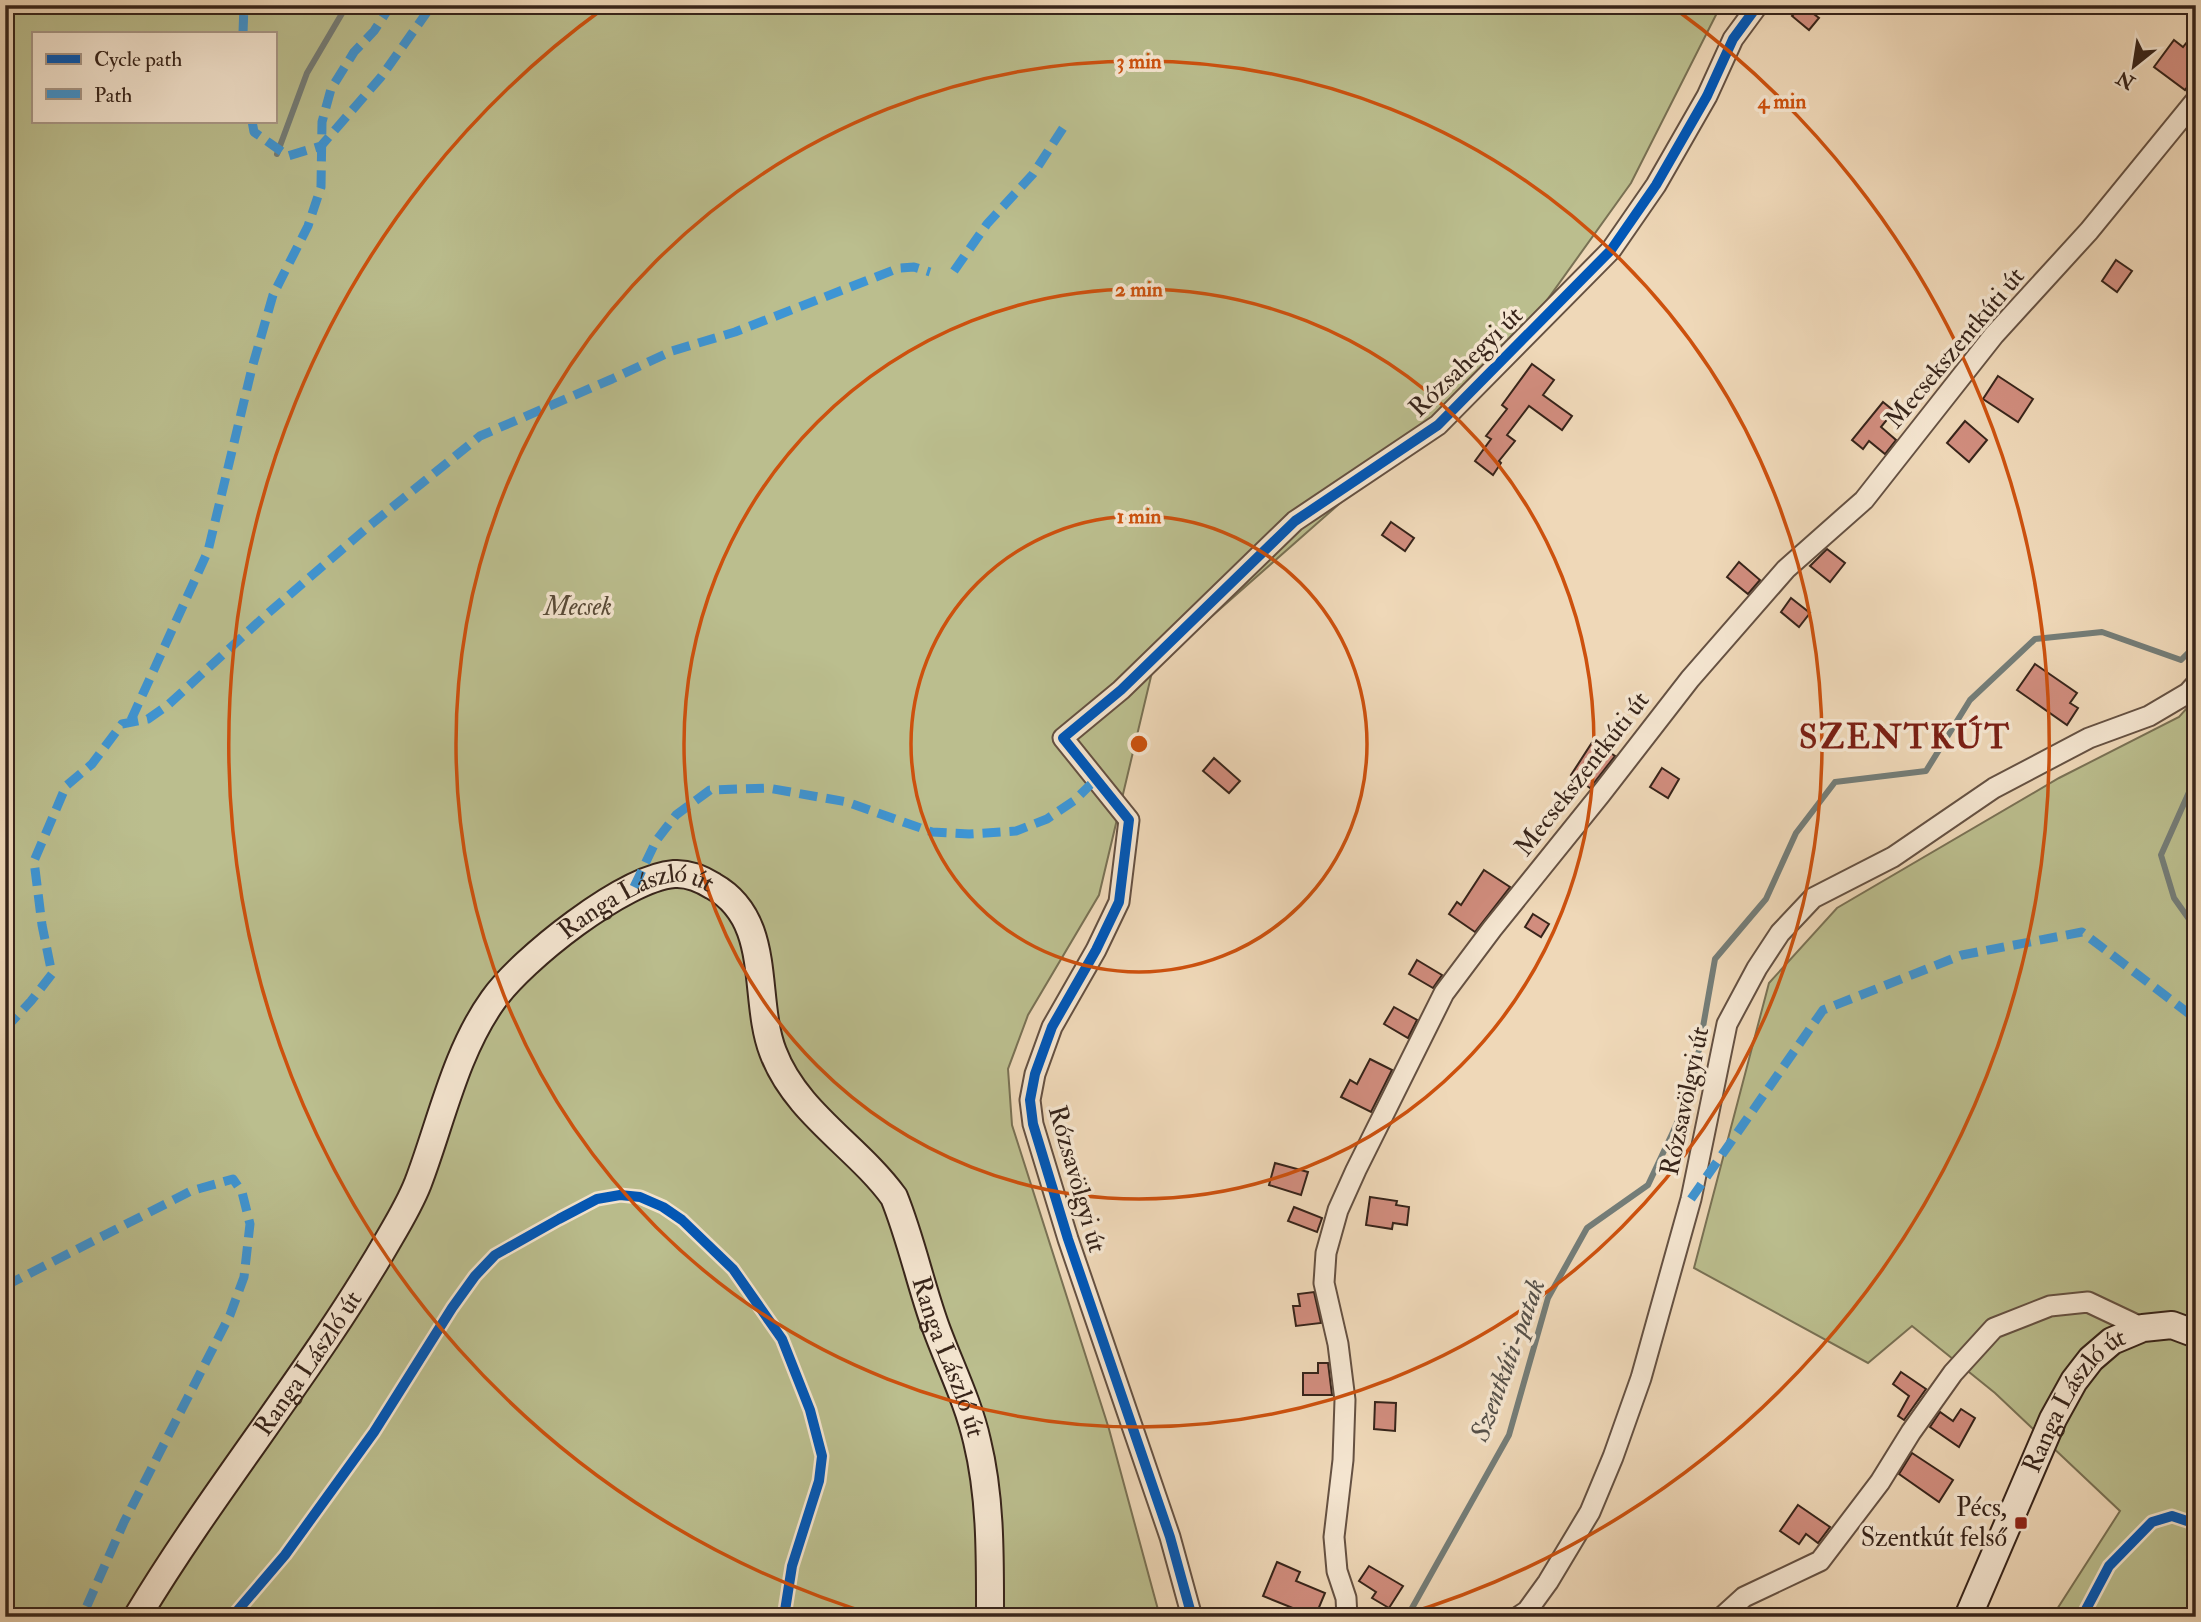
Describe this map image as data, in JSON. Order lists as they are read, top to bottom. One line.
{"streets":{"main road":["Ranga László út"],"street":["Mecsekszentkúti út","Rózsahegyi út","Rózsavölgyi út"]},"crossings":[["Rózsahegyi út","Rózsavölgyi út"]],"districts":["SZENTKÚT"],"water":["Szentkúti-patak"],"parks":["Mecsek"],"places":{"transit":["Pécs, Szentkút felső"]},"legend":["Cycle path","Path"],"north":"bottom left","rings":["3 min","4 min","2 min","1 min"]}
